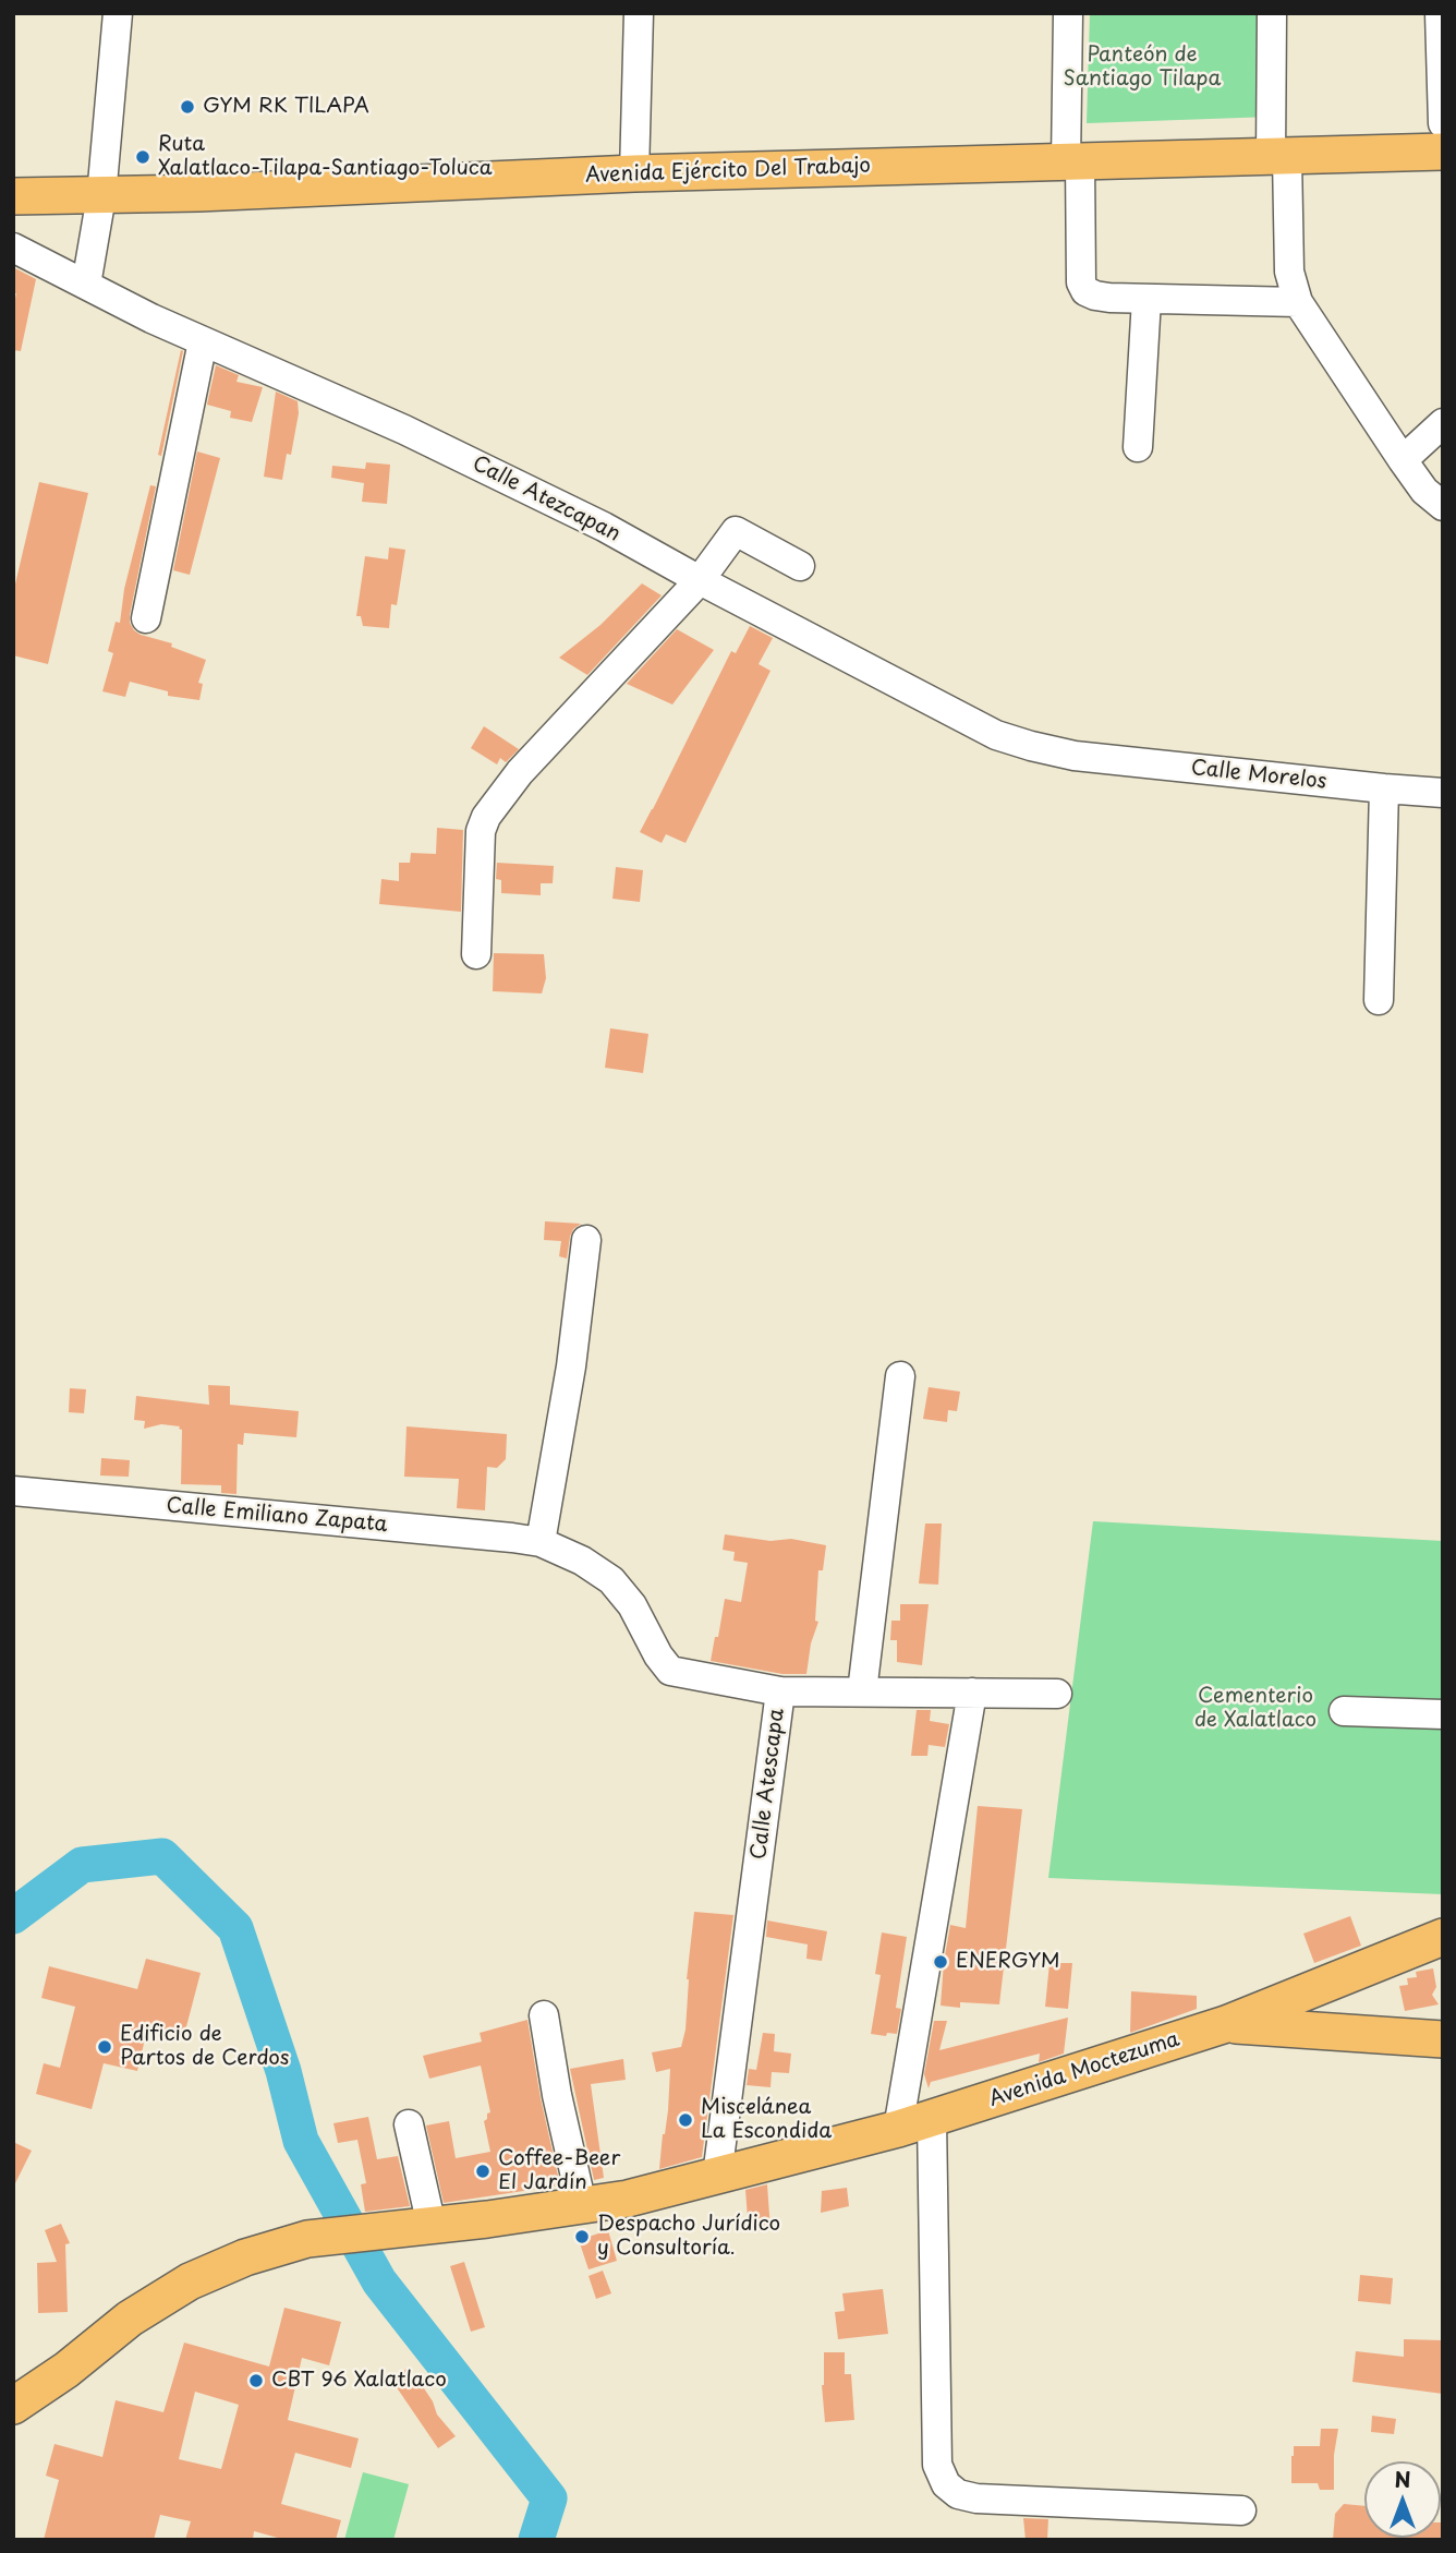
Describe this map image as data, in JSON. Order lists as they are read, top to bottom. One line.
{"streets":{"main road":["Avenida Ejército Del Trabajo","Avenida Moctezuma"],"street":["Calle Atezcapan","Calle Morelos","Calle Emiliano Zapata","Calle Atescapa"]},"crossings":[["Calle Atezcapan","Calle Morelos"],["Calle Emiliano Zapata","Calle Atescapa"],["Calle Atescapa","Avenida Moctezuma"]],"parks":["Panteón de Santiago Tilapa","Cementerio de Xalatlaco"],"places":["GYM RK TILAPA","Ruta Xalatlaco-Tilapa-Santiago-Toluca","ENERGYM","Edificio de Partos de Cerdos","Miscelánea La Escondida","Coffee-Beer El Jardín","Despacho Jurídico y Consultoría.","CBT 96 Xalatlaco"],"north":"top"}
